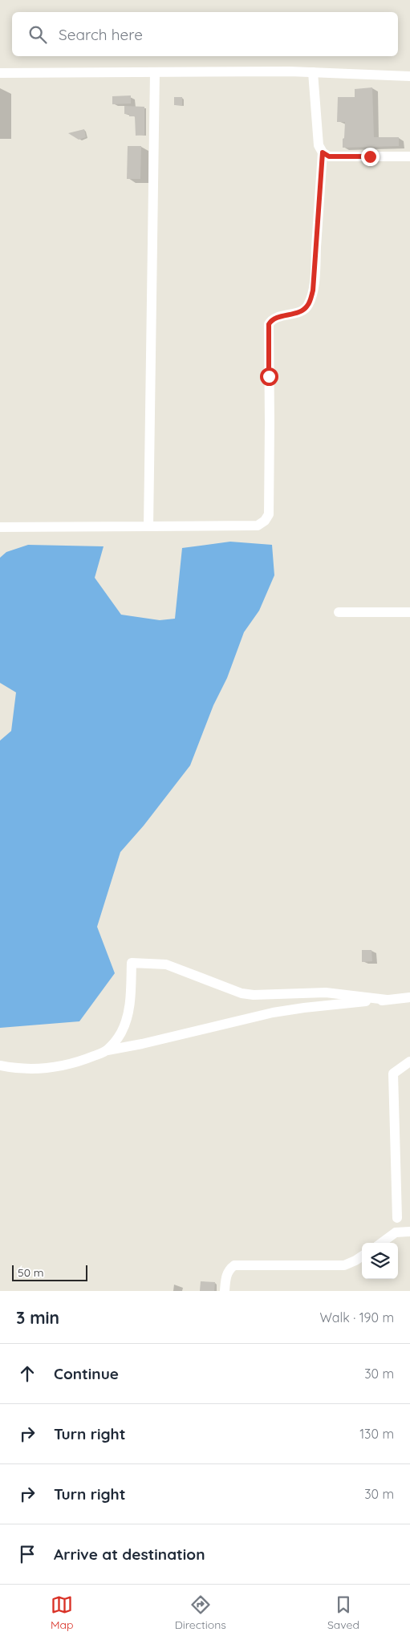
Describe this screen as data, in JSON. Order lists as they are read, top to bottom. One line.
{"scale_bar":"50 m","page":{"search":"Search here","scale":"50 m","heading":["3 min","Walk · 190 m"],"list":[["Continue","30 m"],["Turn right","130 m"],["Turn right","30 m"],"Arrive at destination"],"nav":["Map","Directions","Saved"]}}
